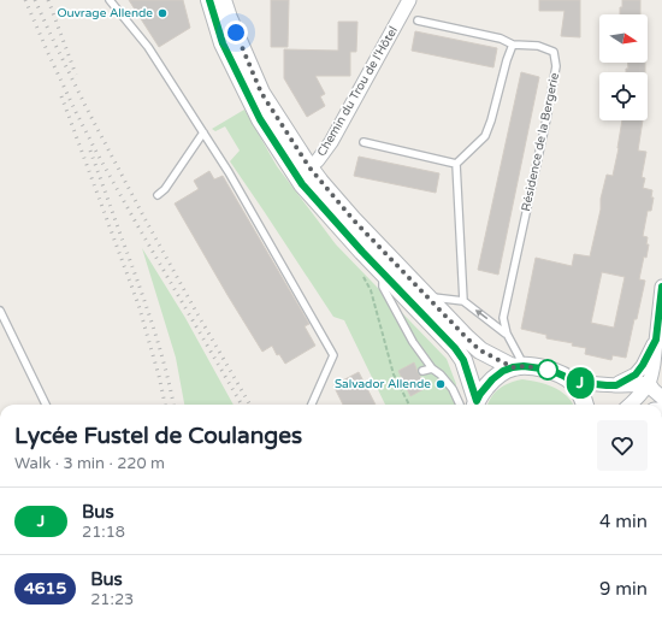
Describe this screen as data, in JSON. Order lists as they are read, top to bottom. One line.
{"streets":{"street":["Chemin du Trou de l'Hôtel"],"lane":["Résidence de la Bergerie"]},"places":["Ouvrage Allende","Salvador Allende"],"lines":["bus line J"],"north":"right","page":{"on_map":"J","heading":["Lycée Fustel de Coulanges","Walk · 3 min · 220 m"],"list":[{"mark":"J","name":"Bus","note":"21:18","value":"4 min"},{"mark":"4615","name":"Bus","note":"21:23","value":"9 min"}]}}
